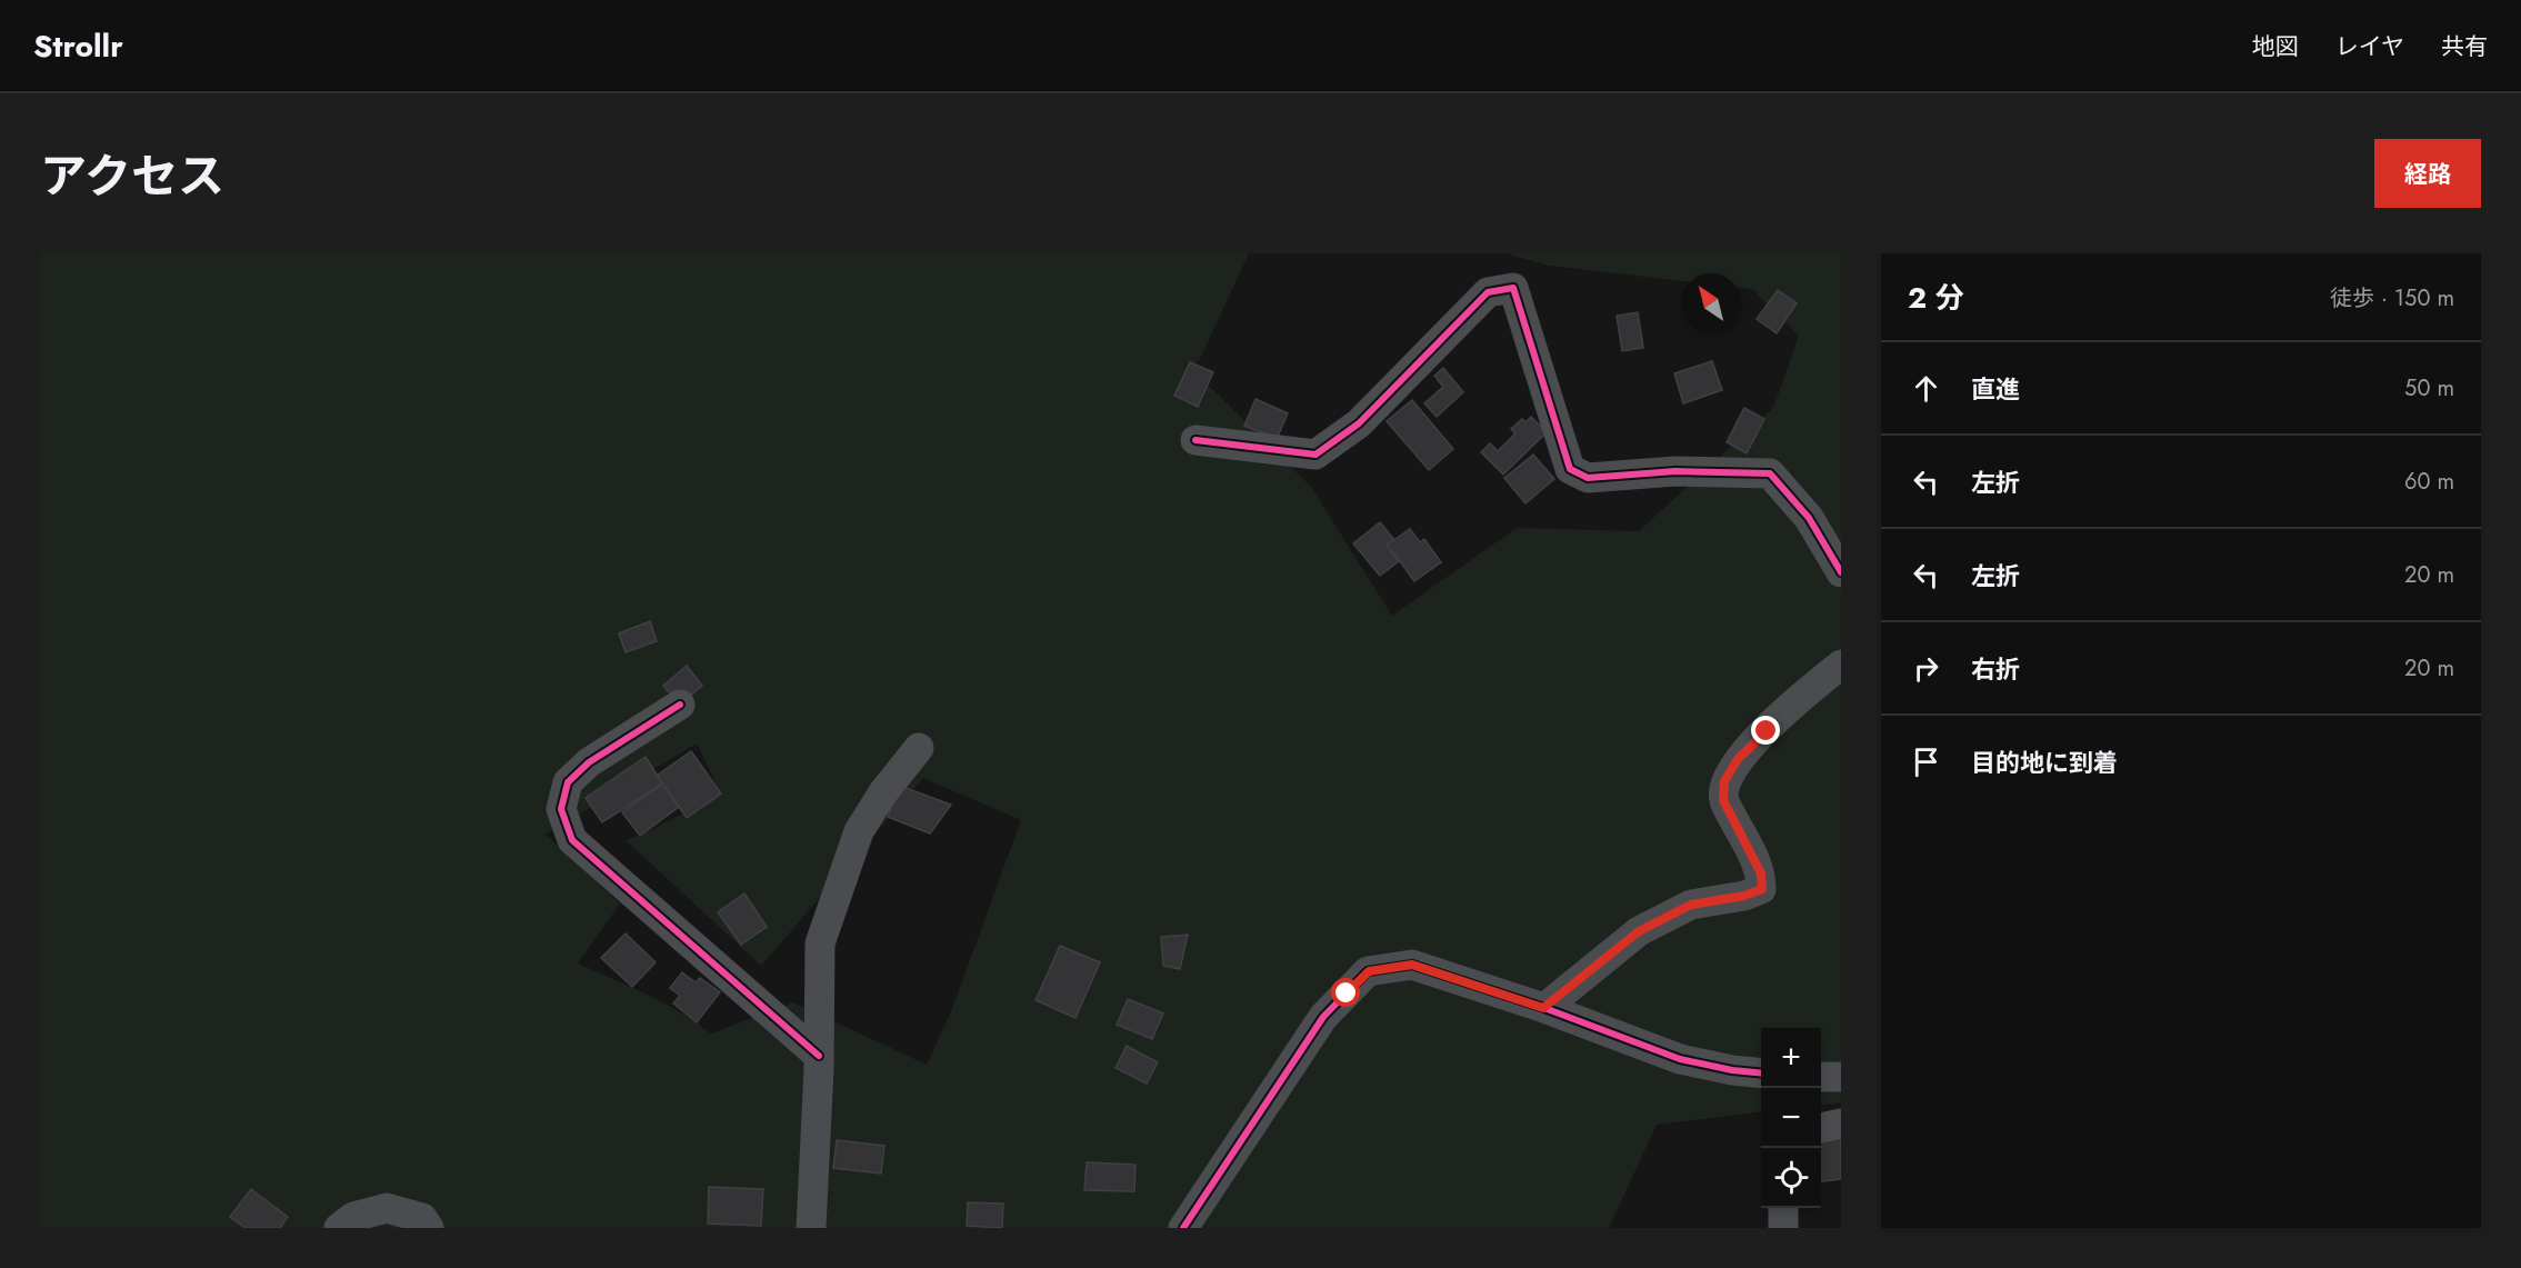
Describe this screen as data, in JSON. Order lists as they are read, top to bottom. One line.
{"north":"top left","page":{"header":"Strollr","nav":["地図","レイヤ","共有"],"title":"アクセス","buttons":"経路","heading":["2 分","徒歩 · 150 m"],"list":[["直進","50 m"],["左折","60 m"],["左折","20 m"],["右折","20 m"],"目的地に到着"],"map_buttons":["+","−"]}}
